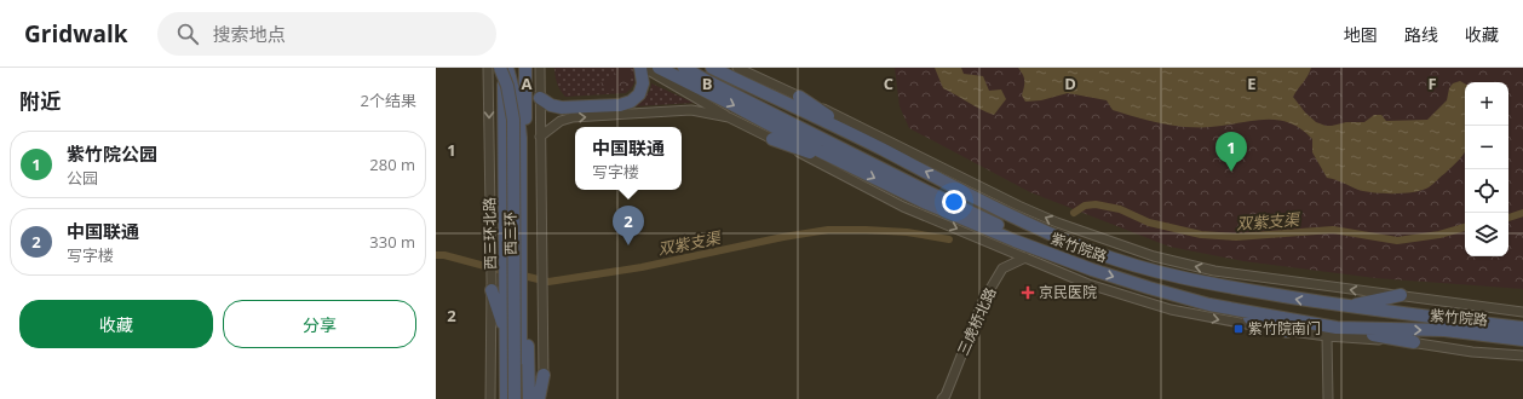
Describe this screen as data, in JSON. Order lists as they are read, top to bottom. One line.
{"streets":{"highway":["西三环","紫竹院路"],"street":["西三环北路","三虎桥北路"]},"crossings":[["紫竹院路","三虎桥北路"]],"water":["双紫支渠"],"places":{"health":["京民医院"],"transit":["紫竹院南门"]},"page":{"header":"Gridwalk","search":"搜索地点","nav":["地图","路线","收藏"],"heading":["附近","2个结果"],"map_buttons":["+","−"],"popup":["中国联通","写字楼"],"list":[{"mark":"1","name":"紫竹院公园","note":"公园","value":"280 m"},{"mark":"2","name":"中国联通","note":"写字楼","value":"330 m"}],"pins":["1","2"],"buttons":["收藏","分享"]},"grid":{"columns":["A","B","C","D","E","F"],"rows":["1","2"]}}
